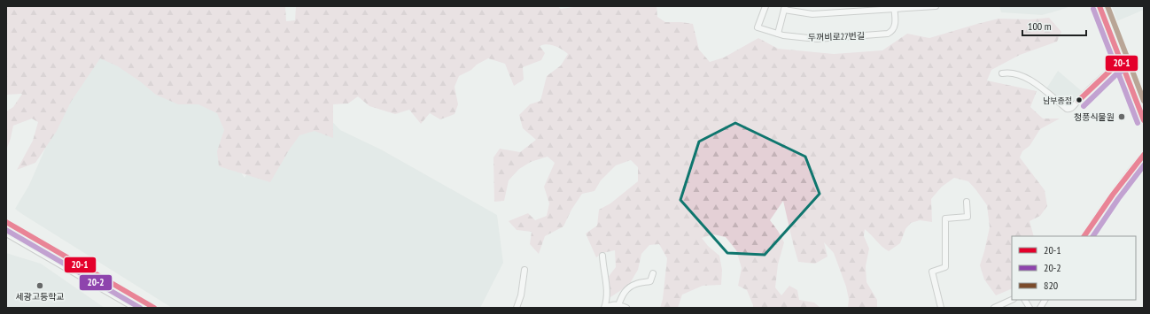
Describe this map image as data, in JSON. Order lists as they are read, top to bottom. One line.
{"streets":{"street":["두꺼비로27번길"]},"places":["남부종점","청풍식물원","세광고등학교"],"lines":["transit line 20-1","transit line 820","transit line 20-2"],"legend":["20-1","20-2","820"],"scale_bar":"100 m"}
